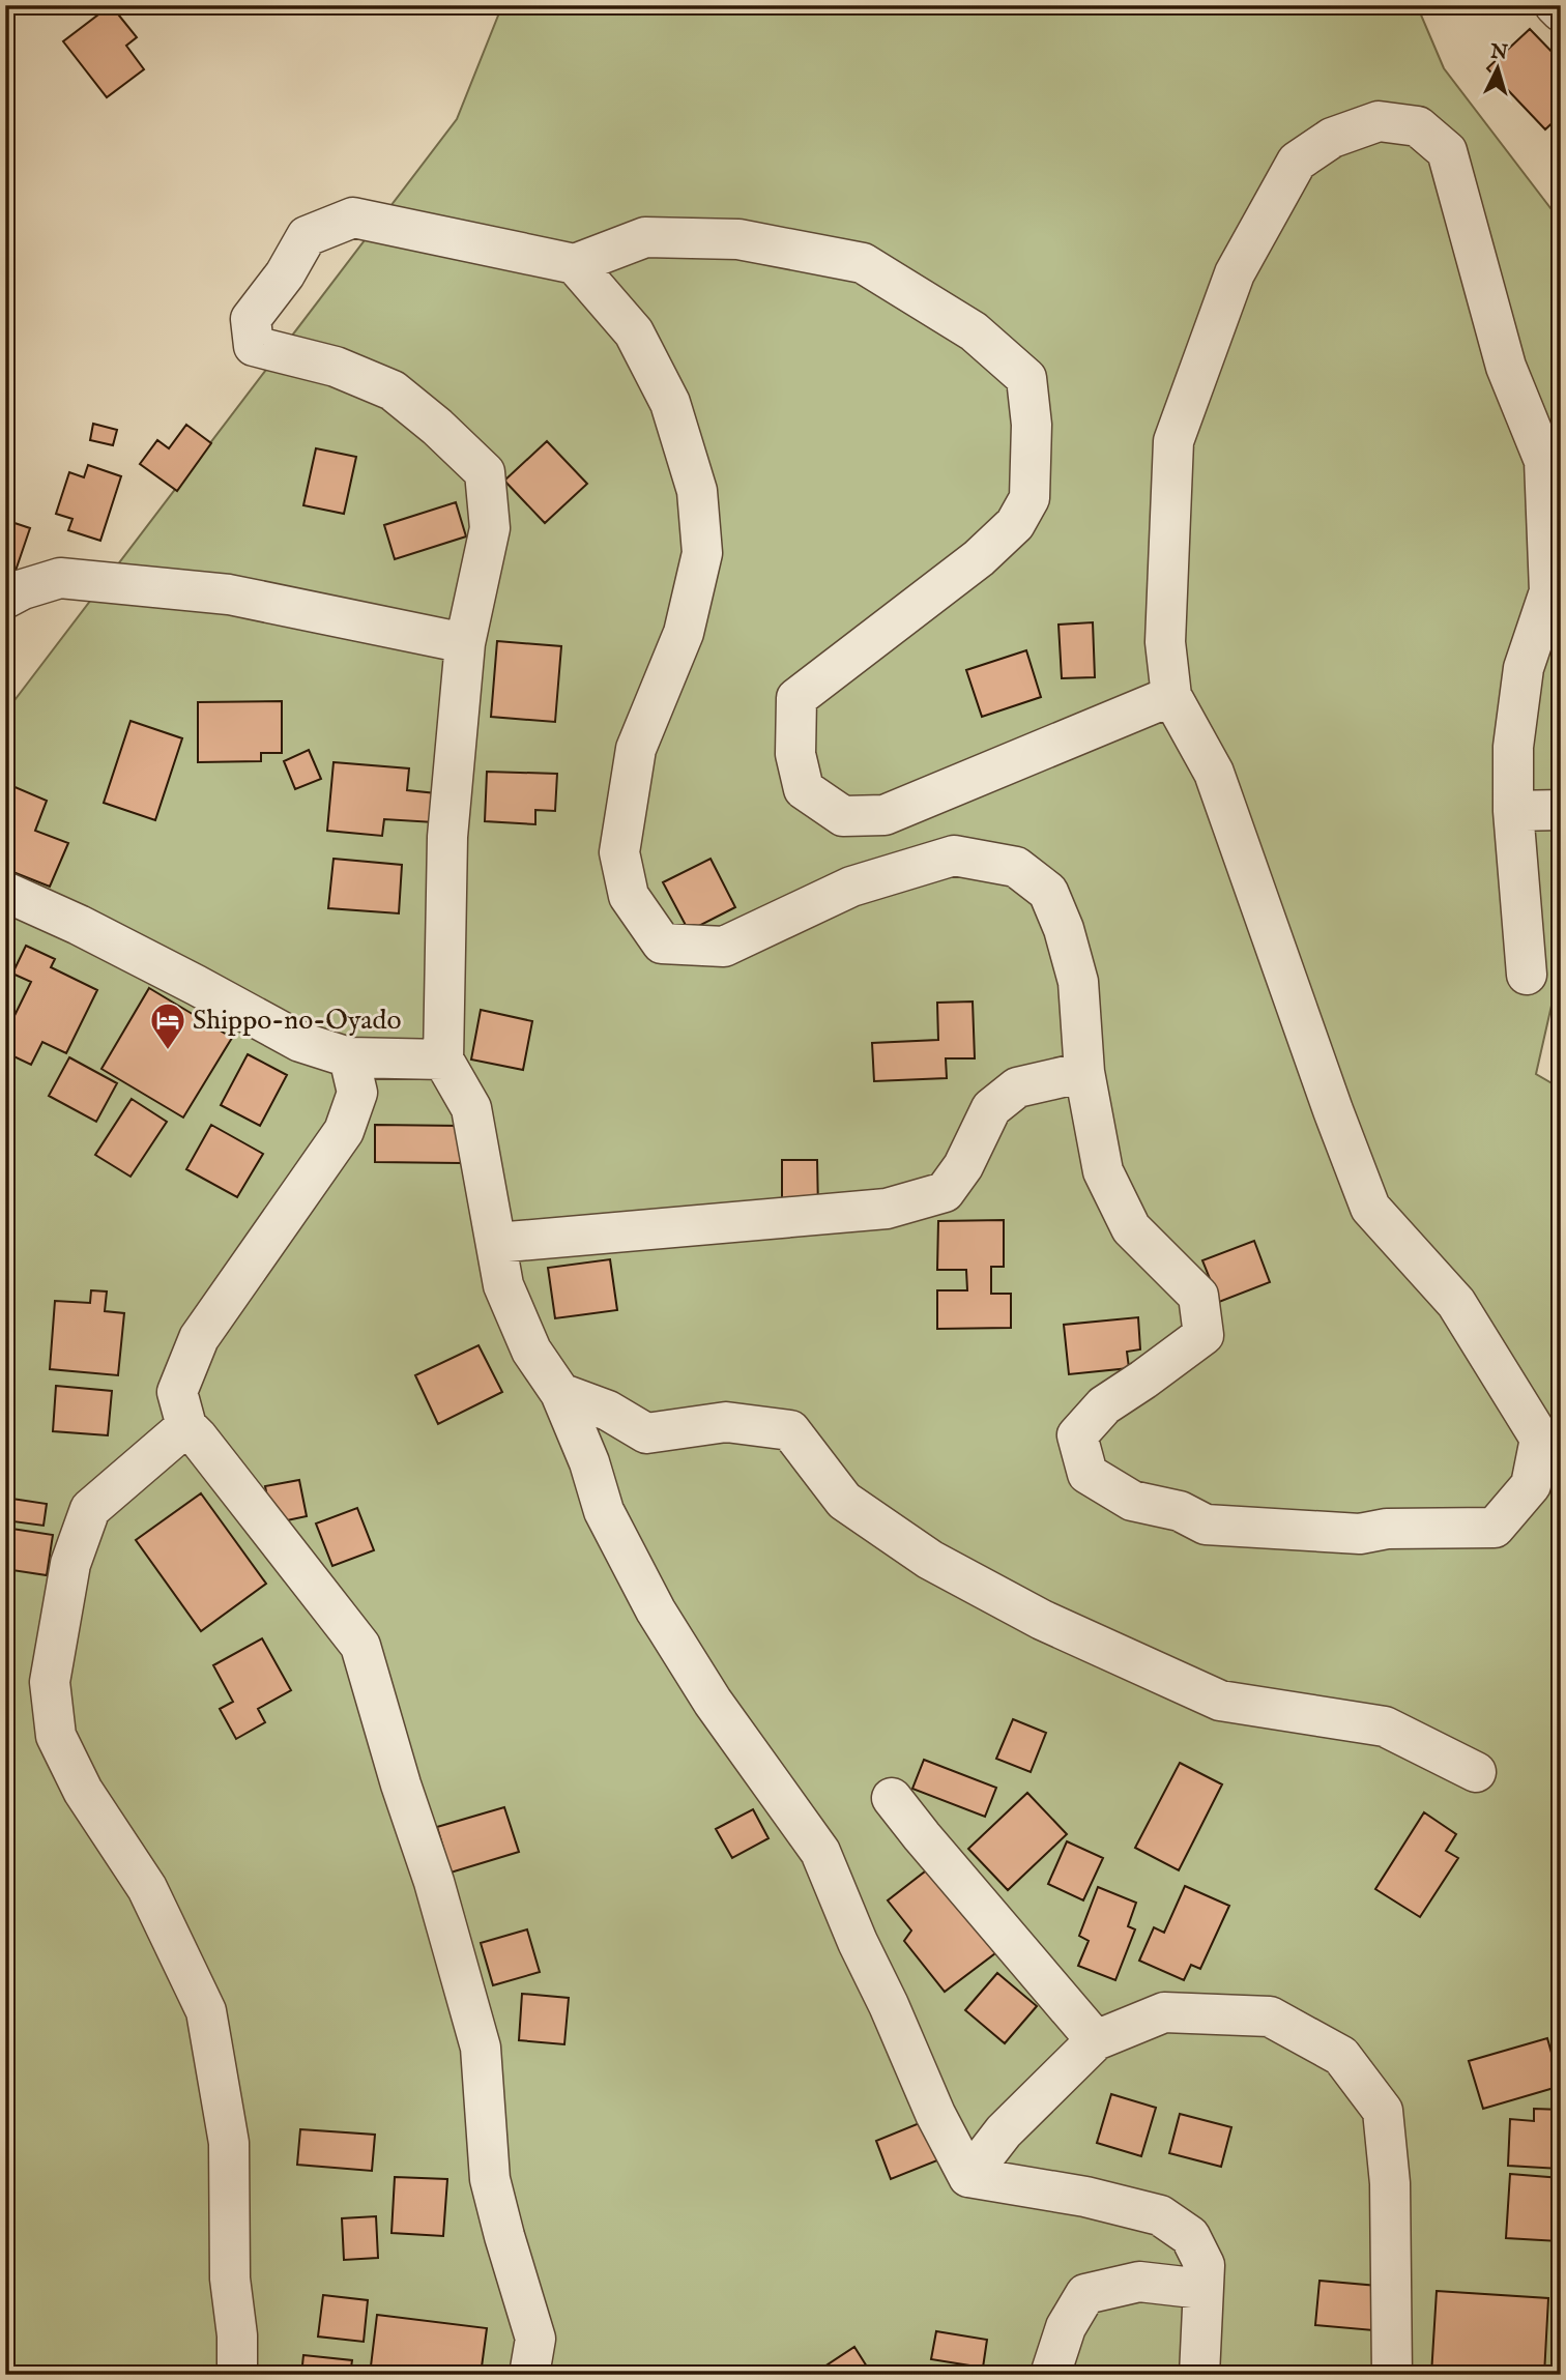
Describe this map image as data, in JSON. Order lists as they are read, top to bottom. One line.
{"places":{"hotel":["Shippo-no-Oyado"]},"north":"top"}
